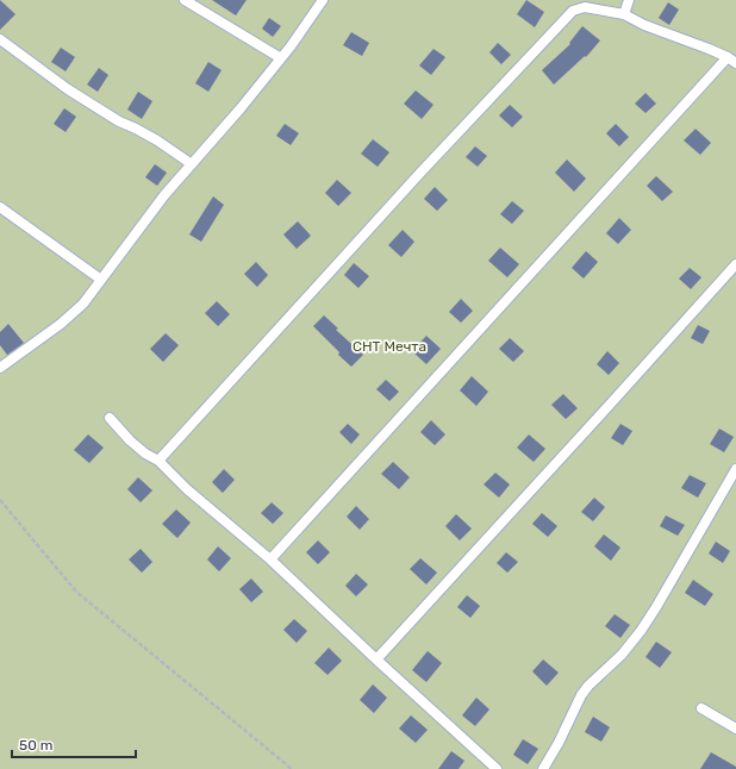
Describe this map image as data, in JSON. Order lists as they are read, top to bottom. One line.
{"parks":["СНТ Мечта"],"scale_bar":"50 m"}
